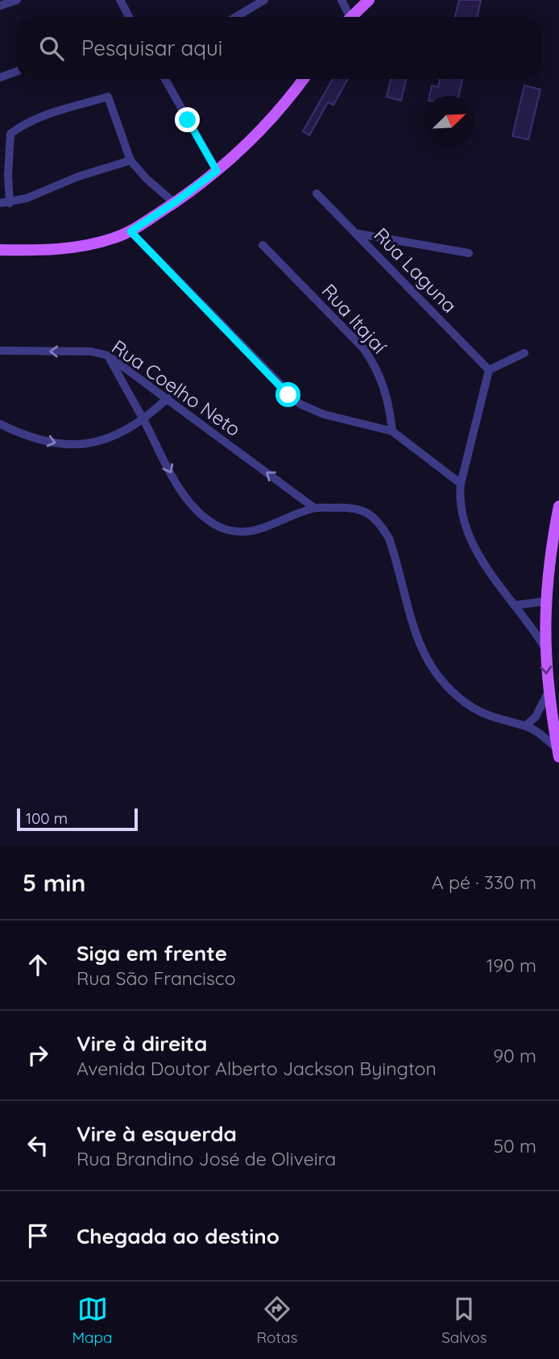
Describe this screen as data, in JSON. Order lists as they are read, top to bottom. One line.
{"streets":{"street":["Rua Laguna","Rua Itajaí","Rua Coelho Neto"]},"one_way":["Rua Coelho Neto"],"scale_bar":"100 m","north":"top right","page":{"search":"Pesquisar aqui","scale":"100 m","heading":["5 min","A pé · 330 m"],"list":[["Siga em frente","Rua São Francisco","190 m"],["Vire à direita","Avenida Doutor Alberto Jackson Byington","90 m"],["Vire à esquerda","Rua Brandino José de Oliveira","50 m"],"Chegada ao destino"],"nav":["Mapa","Rotas","Salvos"]}}
